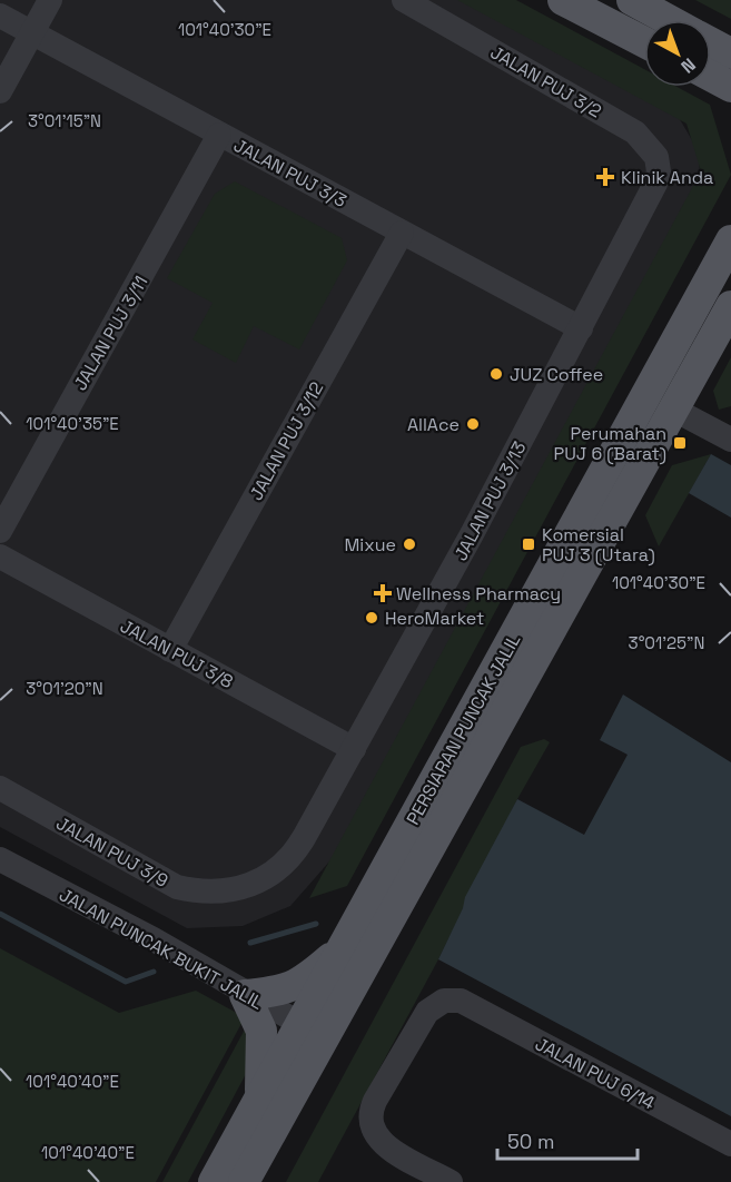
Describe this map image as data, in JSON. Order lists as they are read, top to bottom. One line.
{"streets":{"main road":["PERSIARAN PUNCAK JALIL"],"street":["JALAN PUJ 3/2","JALAN PUJ 3/3","JALAN PUJ 3/11","JALAN PUJ 3/12","JALAN PUJ 3/13","JALAN PUJ 3/8","JALAN PUJ 3/9","JALAN PUNCAK BUKIT JALIL","JALAN PUJ 6/14"]},"crossings":[["JALAN PUJ 3/2","JALAN PUJ 3/13"],["JALAN PUJ 3/3","JALAN PUJ 3/11"],["JALAN PUJ 3/3","JALAN PUJ 3/12"],["JALAN PUJ 3/3","JALAN PUJ 3/13"],["JALAN PUJ 3/12","JALAN PUJ 3/8"],["JALAN PUJ 3/13","JALAN PUJ 3/8"],["JALAN PUJ 3/13","JALAN PUJ 3/9"],["PERSIARAN PUNCAK JALIL","JALAN PUNCAK BUKIT JALIL"]],"places":{"health":["Klinik Anda","Wellness Pharmacy"],"other":["JUZ Coffee","AllAce","Mixue","HeroMarket"],"transit":["Perumahan PUJ 6 (Barat)","Komersial PUJ 3 (Utara)"]},"scale_bar":"50 m","north":"bottom right","coordinates":["101°40'30\"E","3°01'15\"N","101°40'35\"E","3°01'25\"N","3°01'20\"N","101°40'40\"E"]}
